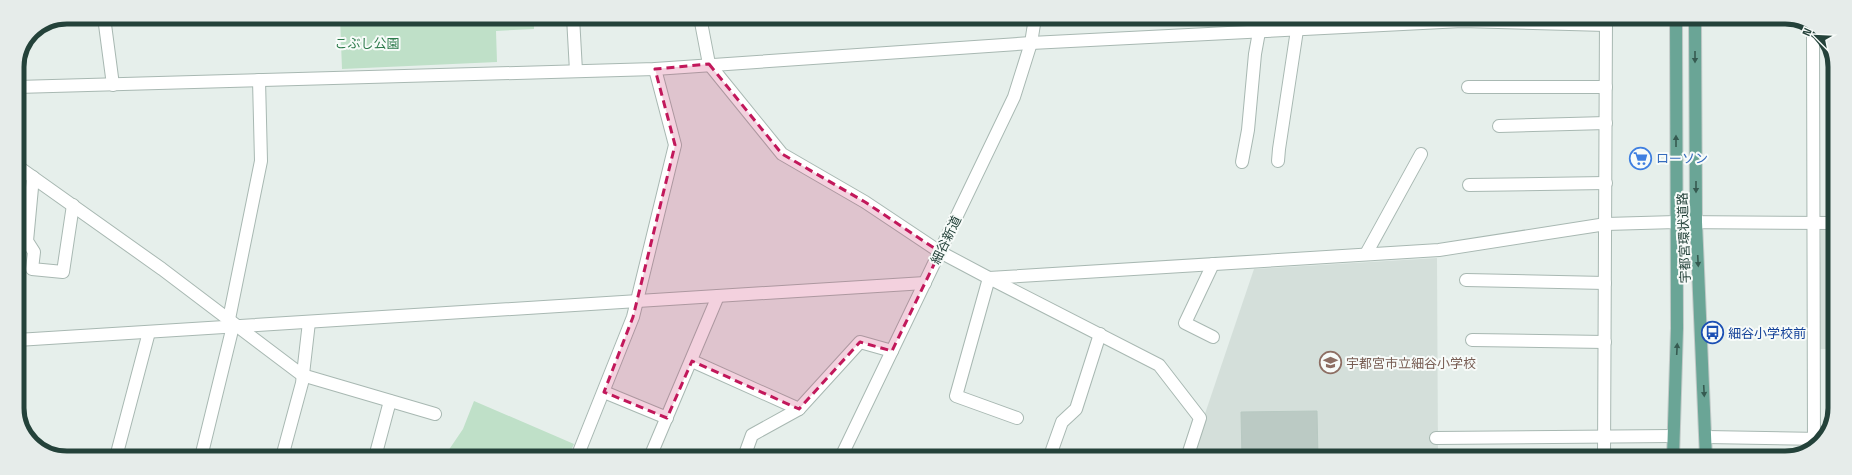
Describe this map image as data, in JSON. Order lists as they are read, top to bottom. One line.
{"streets":{"main road":["宇都宮環状道路"],"street":["細谷新道"]},"parks":["こぶし公園"],"places":{"supermarket":["ローソン"],"bus stop":["細谷小学校前"],"school or university":["宇都宮市立細谷小学校"]},"north":"top left"}
